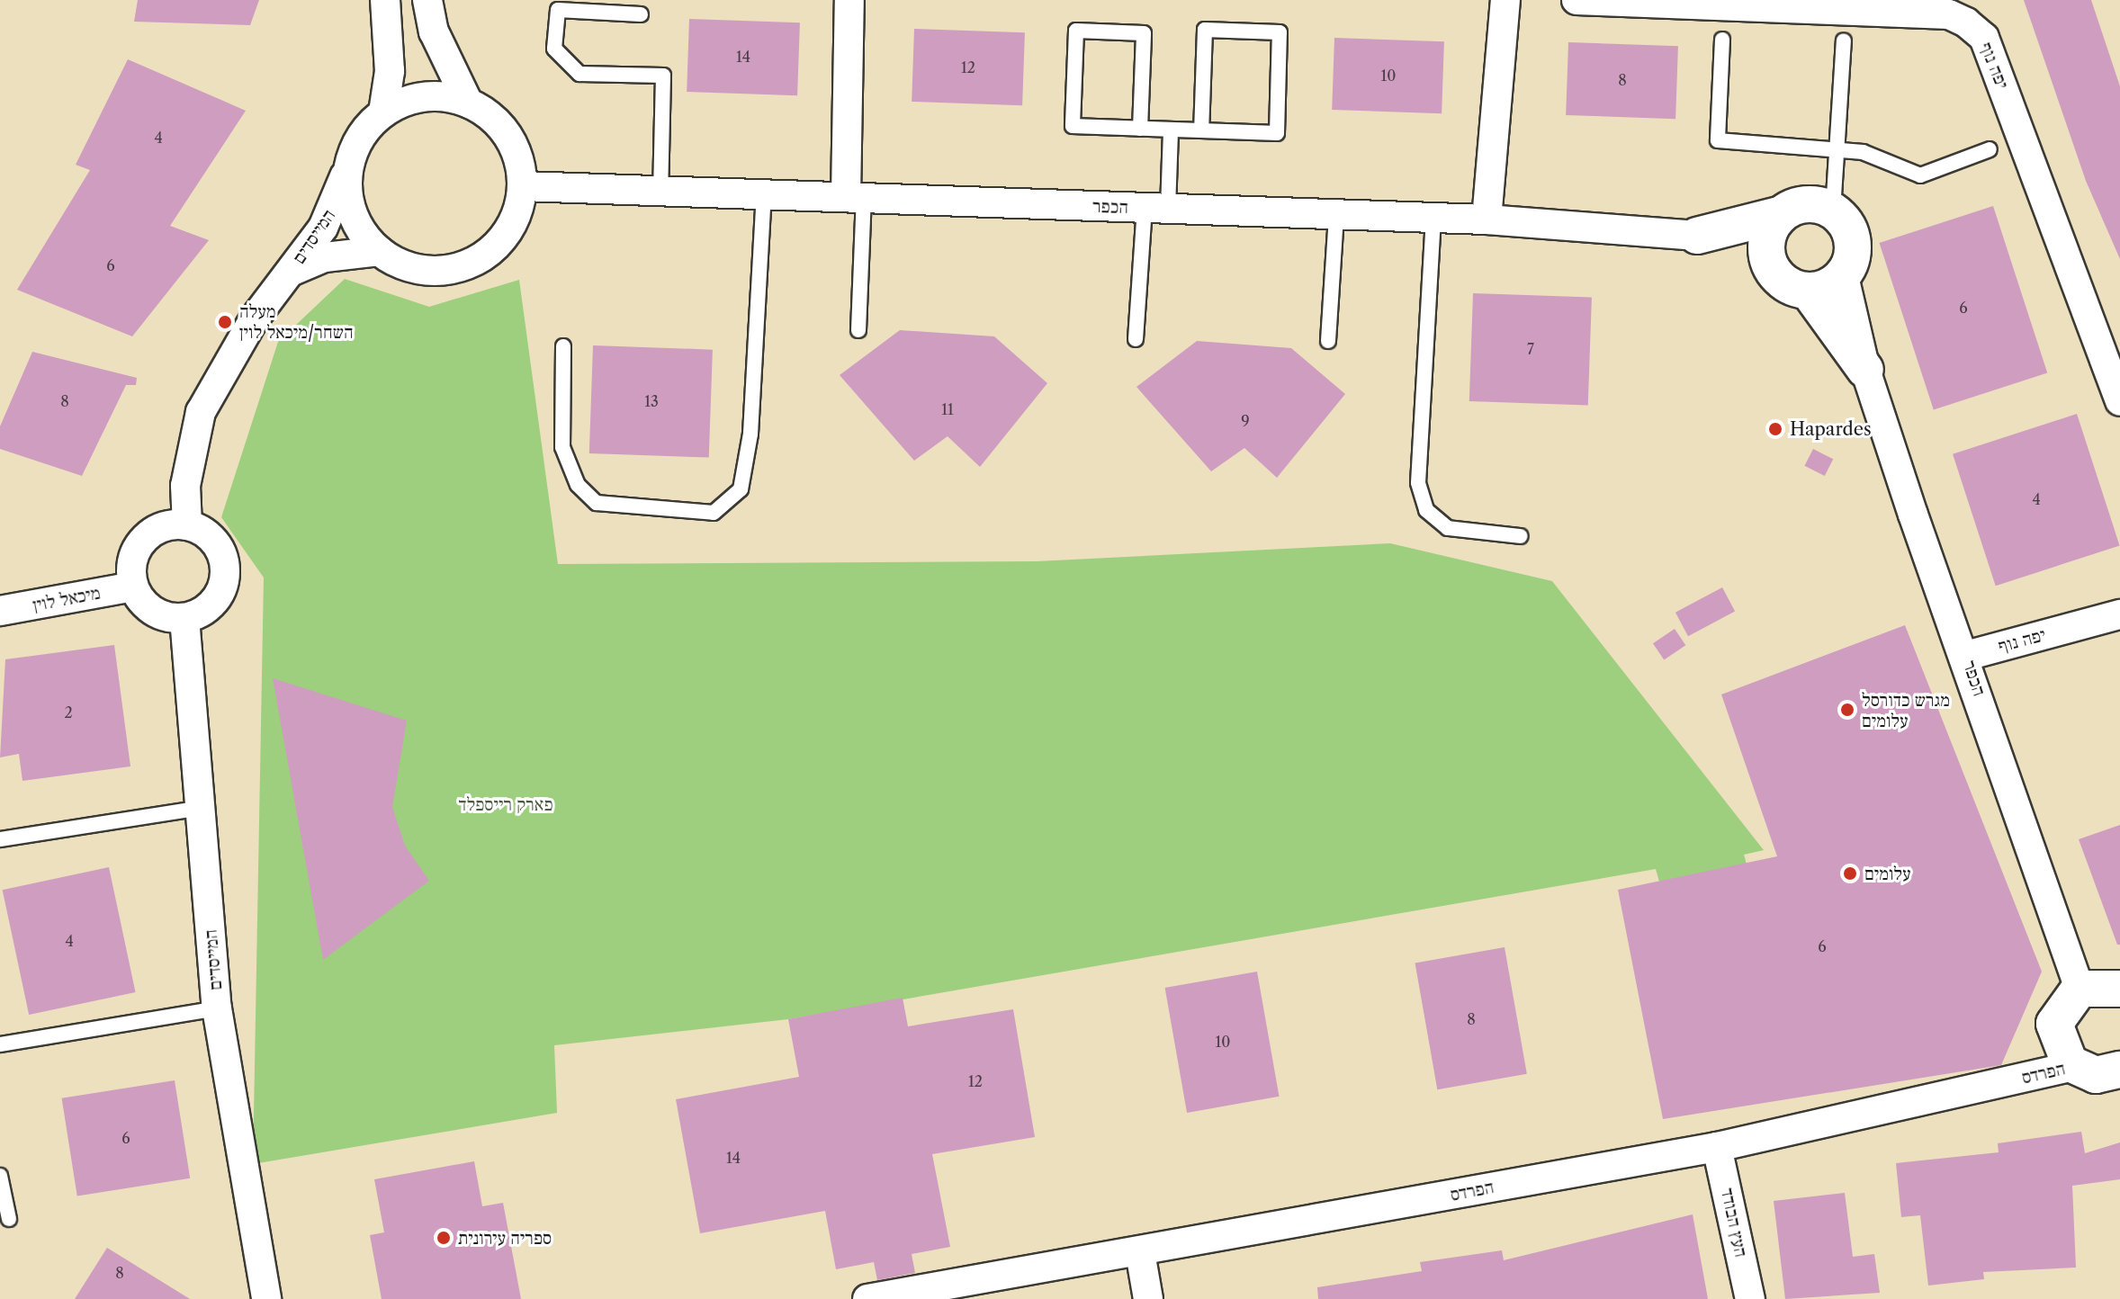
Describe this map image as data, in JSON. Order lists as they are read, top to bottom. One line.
{"streets":{"street":["יפה נוף","הכפר","המייסדים","מיכאל לוין","הפרדס","העץ הבודד"]},"crossings":[["יפה נוף","הכפר"],["הכפר","המייסדים"],["המייסדים","מיכאל לוין"],["הפרדס","העץ הבודד"]],"parks":["פארק רייספלד"],"places":["מעלה השחר/מיכאל לוין","Hapardes","מגרש כדורסל עלומים","עלומים","ספריה עירונית"],"house_numbers":["14","12","10","8","4","6","6","7","8","13","11","9","4","2","4","6","8","10","12","6","14","8"]}
